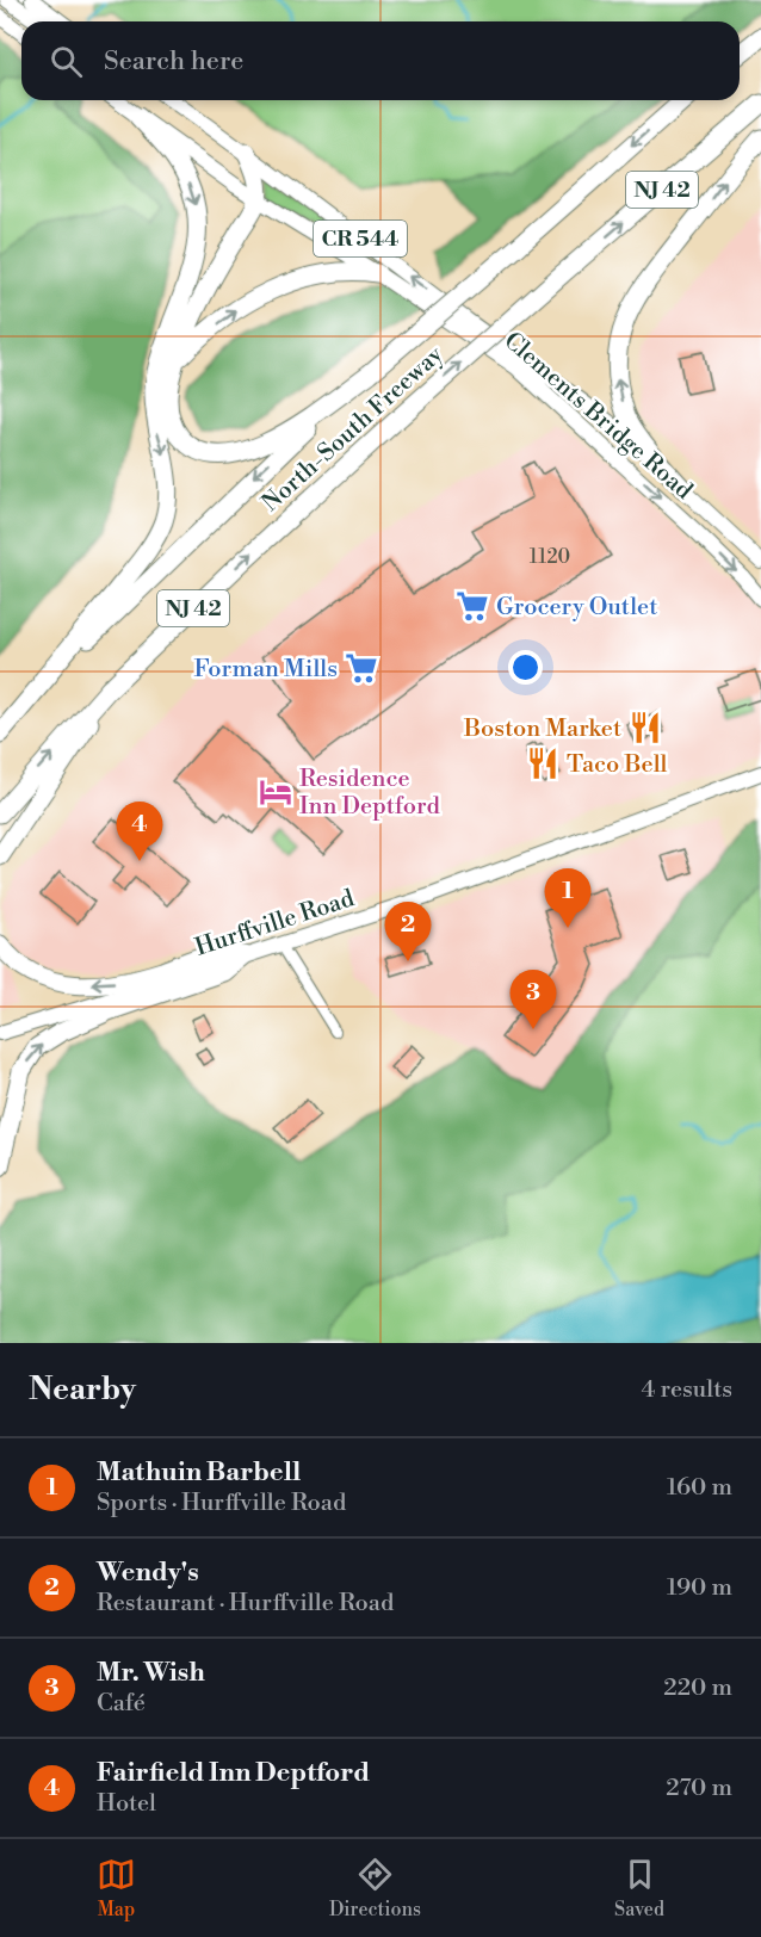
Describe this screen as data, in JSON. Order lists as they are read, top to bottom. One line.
{"streets":{"highway":["NJ 42","North-South Freeway"],"main road":["CR 544","Clements Bridge Road","Hurffville Road"]},"places":{"supermarket":["Grocery Outlet","Forman Mills"],"restaurant":["Boston Market","Taco Bell"],"hotel":["Residence Inn Deptford"]},"house_numbers":["1120"],"page":{"search":"Search here","pins":["4","1","2","3"],"heading":["Nearby","4 results"],"list":[{"mark":"1","name":"Mathuin Barbell","note":"Sports · Hurffville Road","value":"160 m"},{"mark":"2","name":"Wendy's","note":"Restaurant · Hurffville Road","value":"190 m"},{"mark":"3","name":"Mr. Wish","note":"Café","value":"220 m"},{"mark":"4","name":"Fairfield Inn Deptford","note":"Hotel","value":"270 m"}],"nav":["Map","Directions","Saved"]}}
